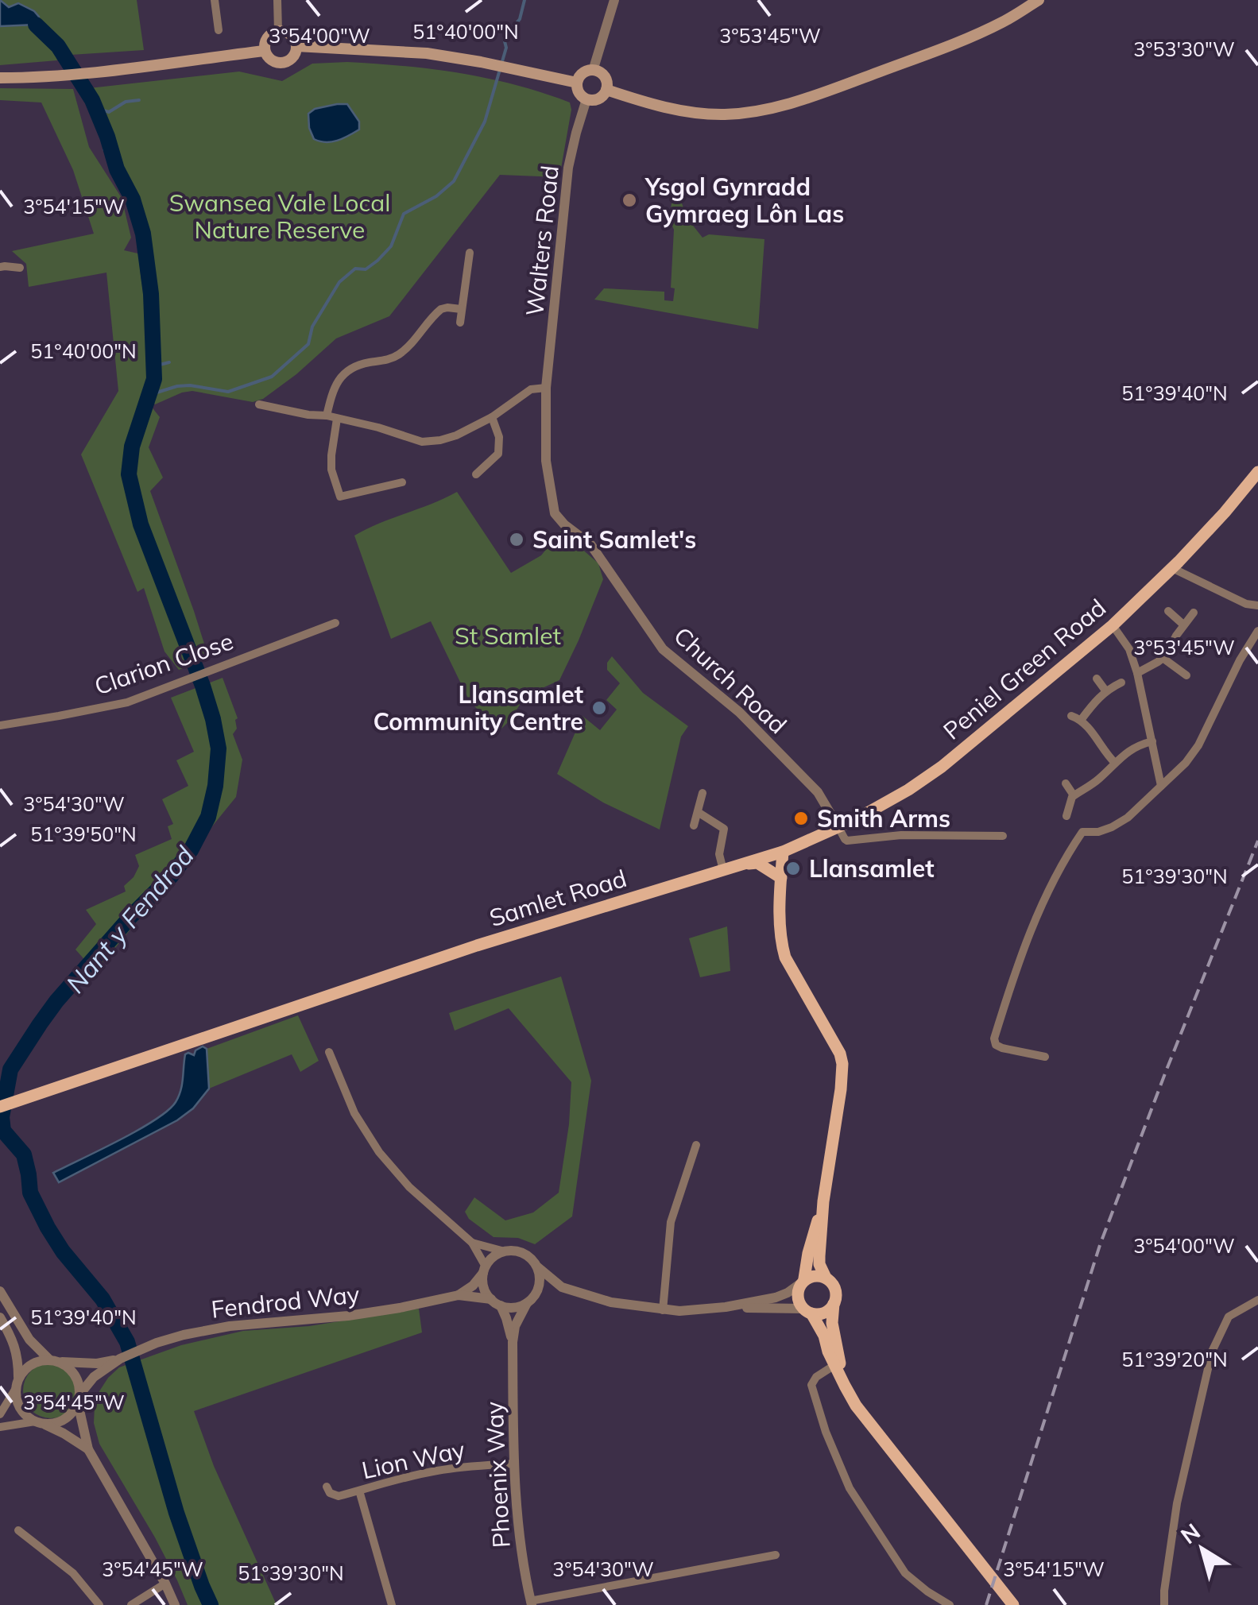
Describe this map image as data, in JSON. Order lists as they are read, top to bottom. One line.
{"streets":{"main road":["Peniel Green Road","Samlet Road"],"street":["Walters Road","Clarion Close","Church Road","Fendrod Way","Lion Way","Phoenix Way"]},"crossings":[["Walters Road","Church Road"],["Peniel Green Road","Church Road"],["Peniel Green Road","Samlet Road"],["Fendrod Way","Phoenix Way"],["Lion Way","Phoenix Way"]],"water":["Nant y Fendrod"],"parks":["Swansea Vale Local Nature Reserve","St Samlet"],"places":["Ysgol Gynradd Gymraeg Lôn Las","Saint Samlet's","Llansamlet Community Centre","Smith Arms","Llansamlet"],"north":"top left","coordinates":["51°40'00\"N","3°54'00\"W","3°53'45\"W","3°53'30\"W","3°54'15\"W","51°39'40\"N","3°54'30\"W","51°39'50\"N","51°39'30\"N","51°39'20\"N","3°54'45\"W"]}
